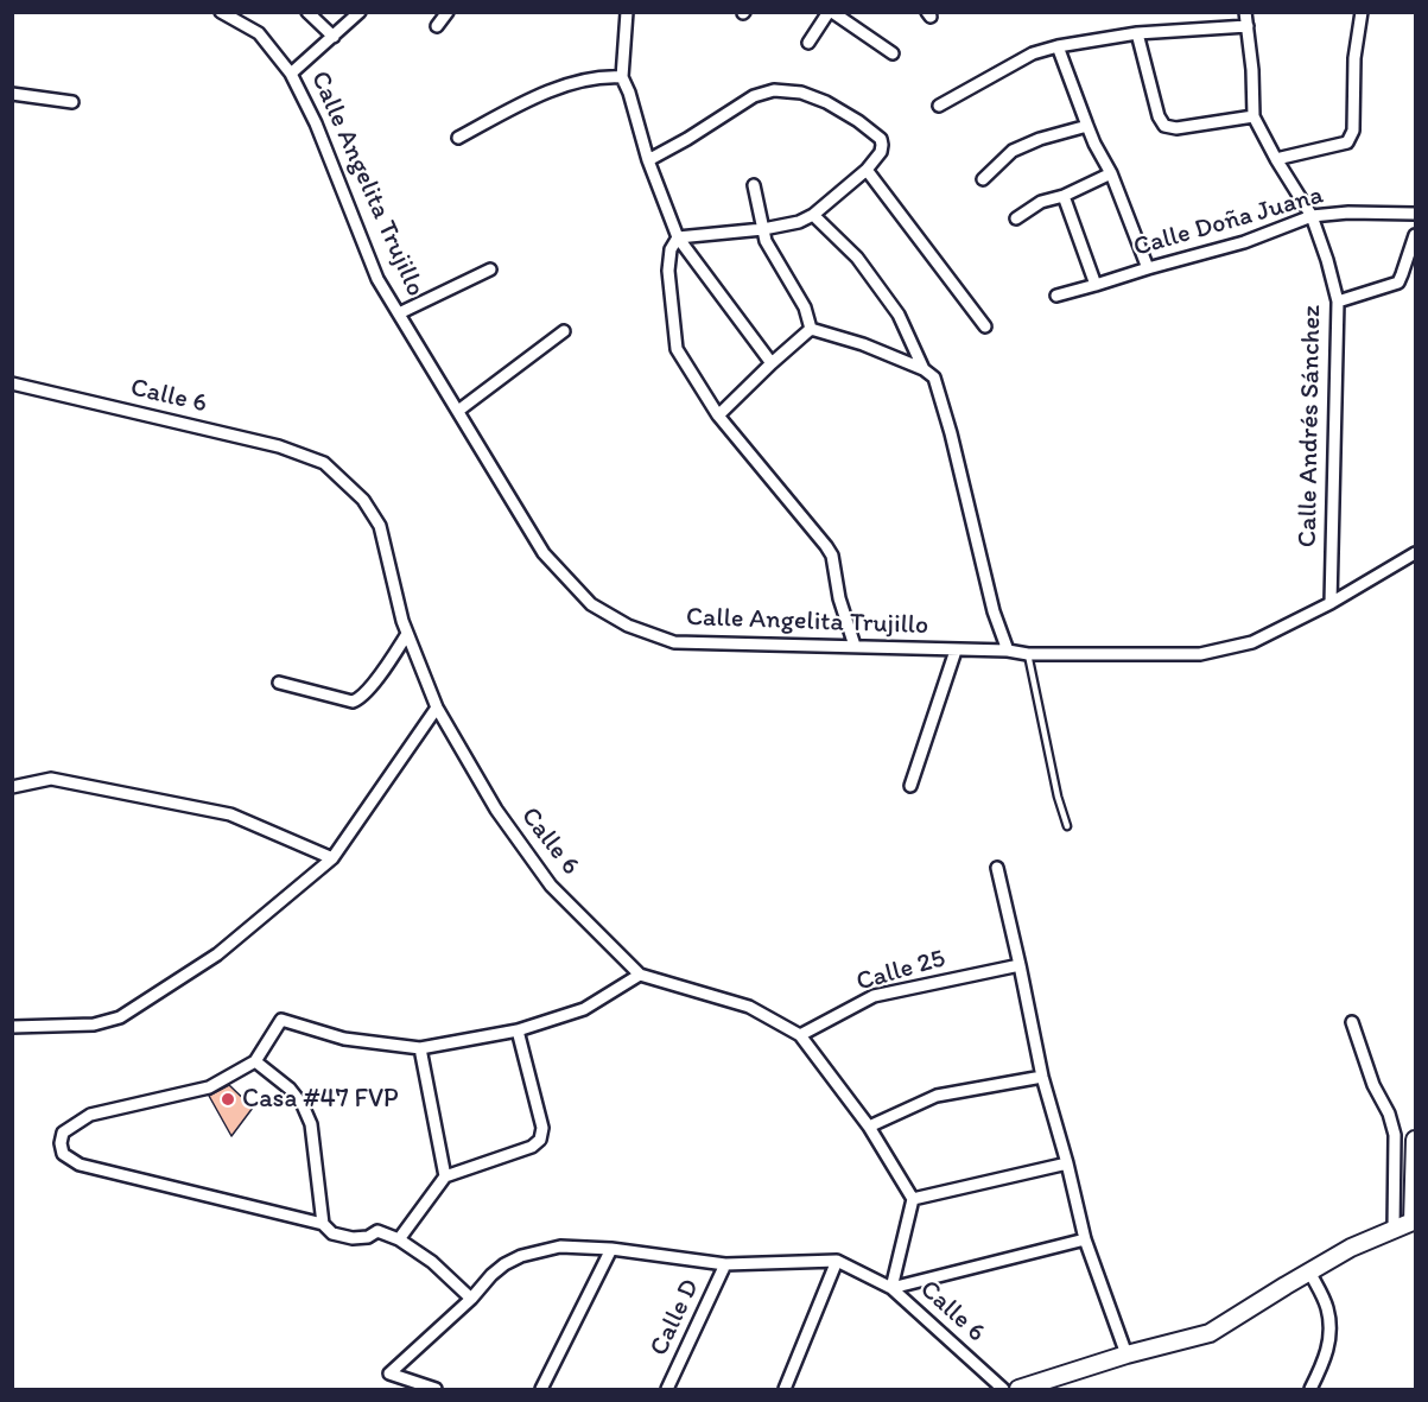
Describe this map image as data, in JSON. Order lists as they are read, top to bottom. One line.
{"streets":{"street":["Calle Angelita Trujillo","Calle Doña Juana","Calle 6","Calle Andrés Sánchez","Calle 25","Calle D"]},"crossings":[["Calle Angelita Trujillo","Calle Andrés Sánchez"],["Calle Doña Juana","Calle Andrés Sánchez"],["Calle 6","Calle 25"]],"places":["Casa #47 FVP"]}
